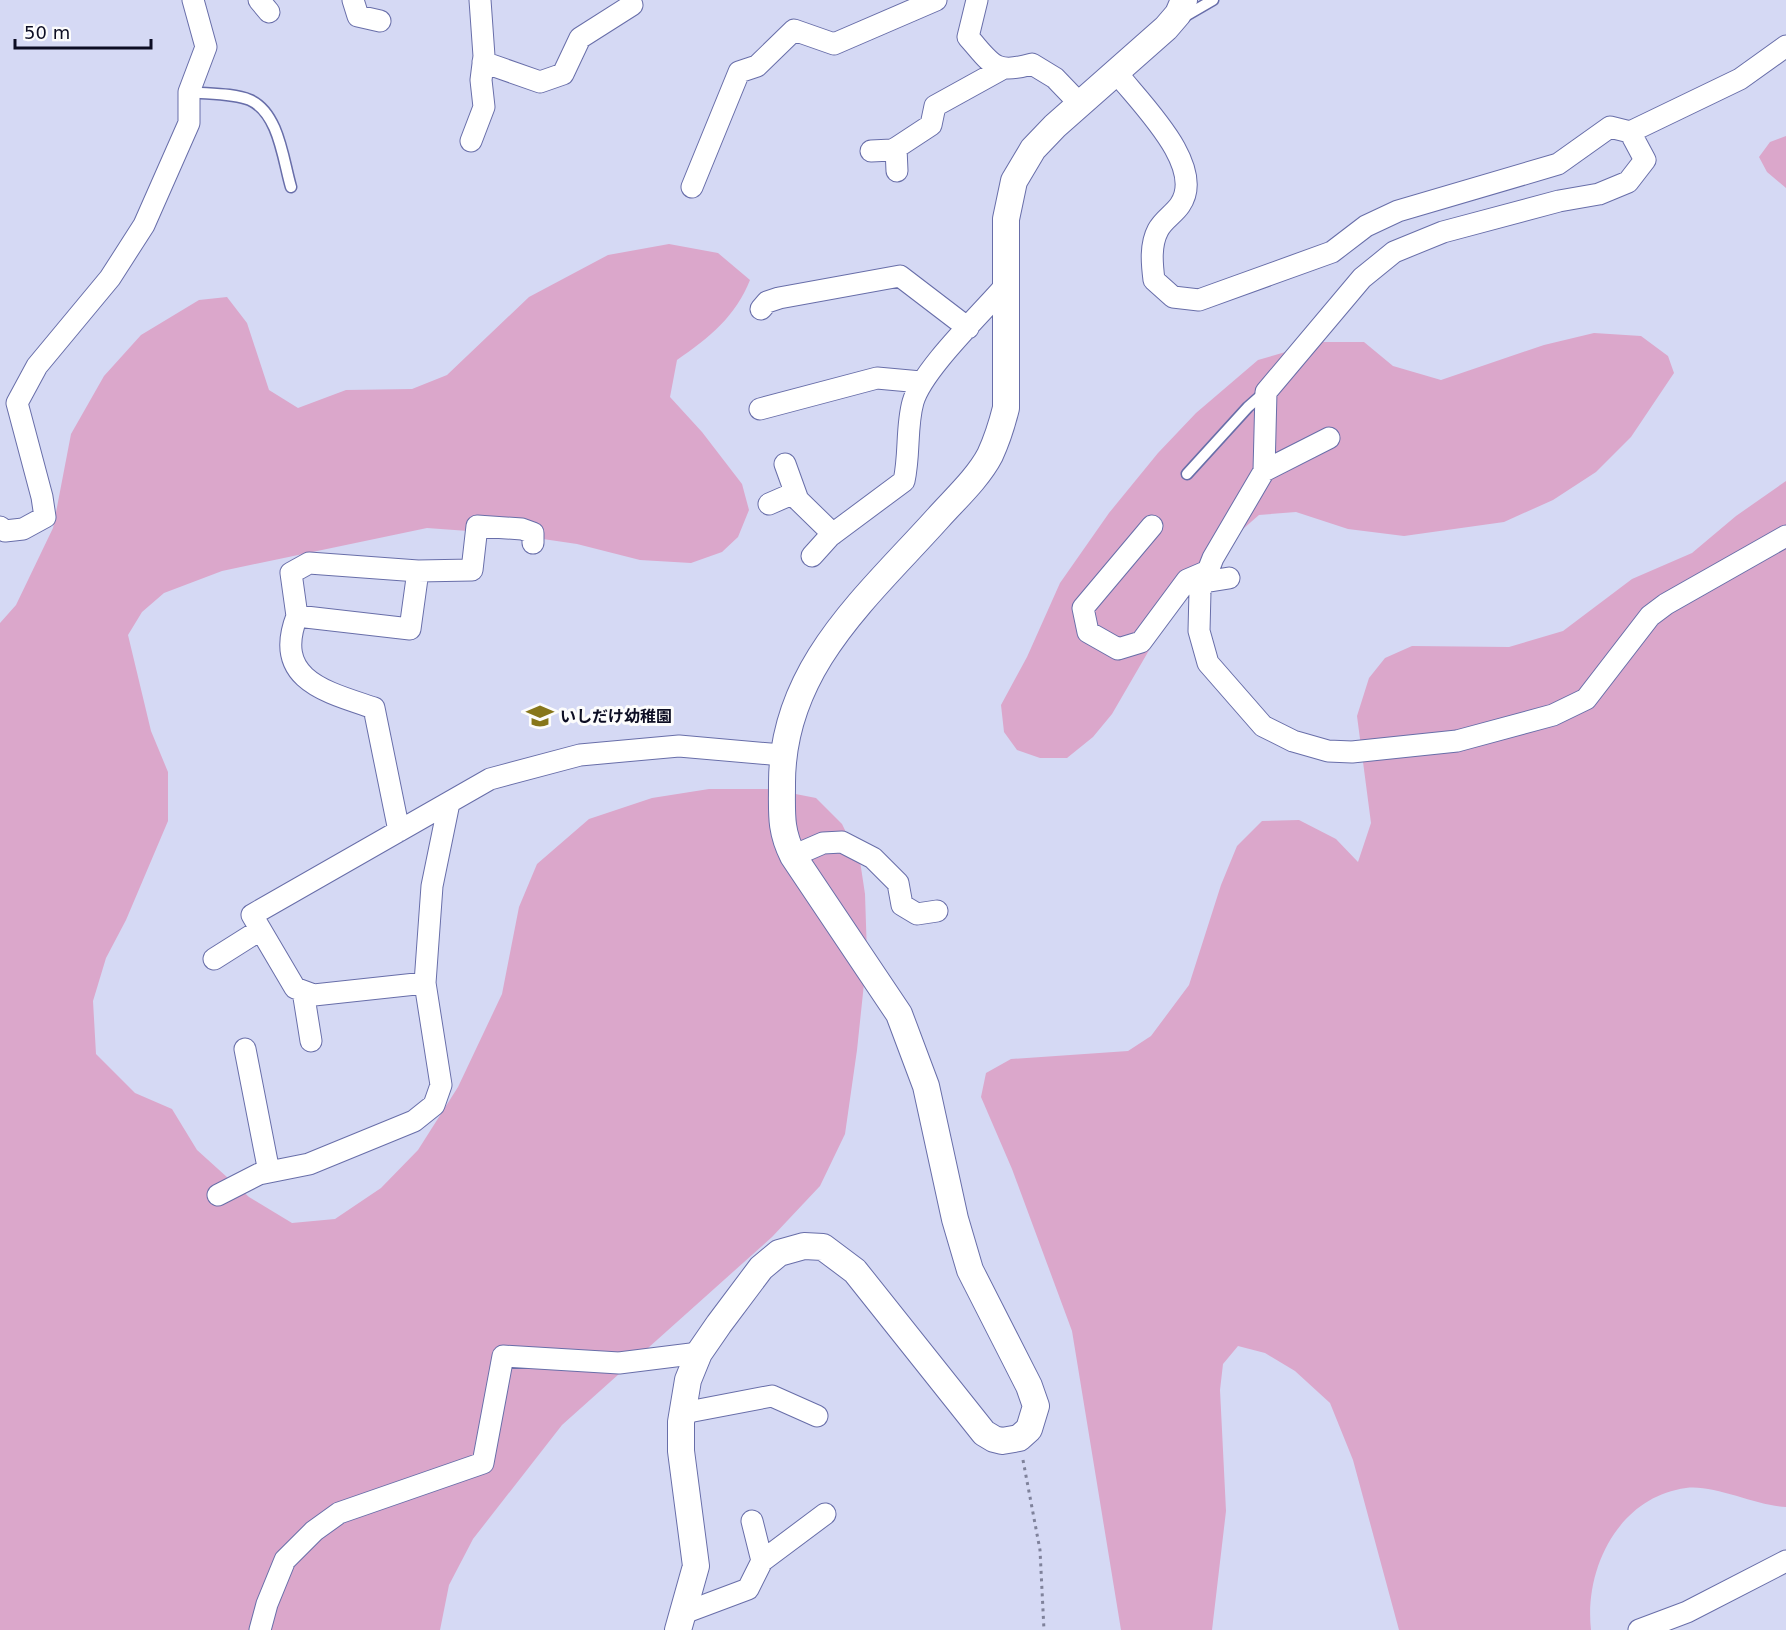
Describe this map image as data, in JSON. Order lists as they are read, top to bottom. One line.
{"places":{"school or university":["いしだけ幼稚園"]},"scale_bar":"50 m"}
